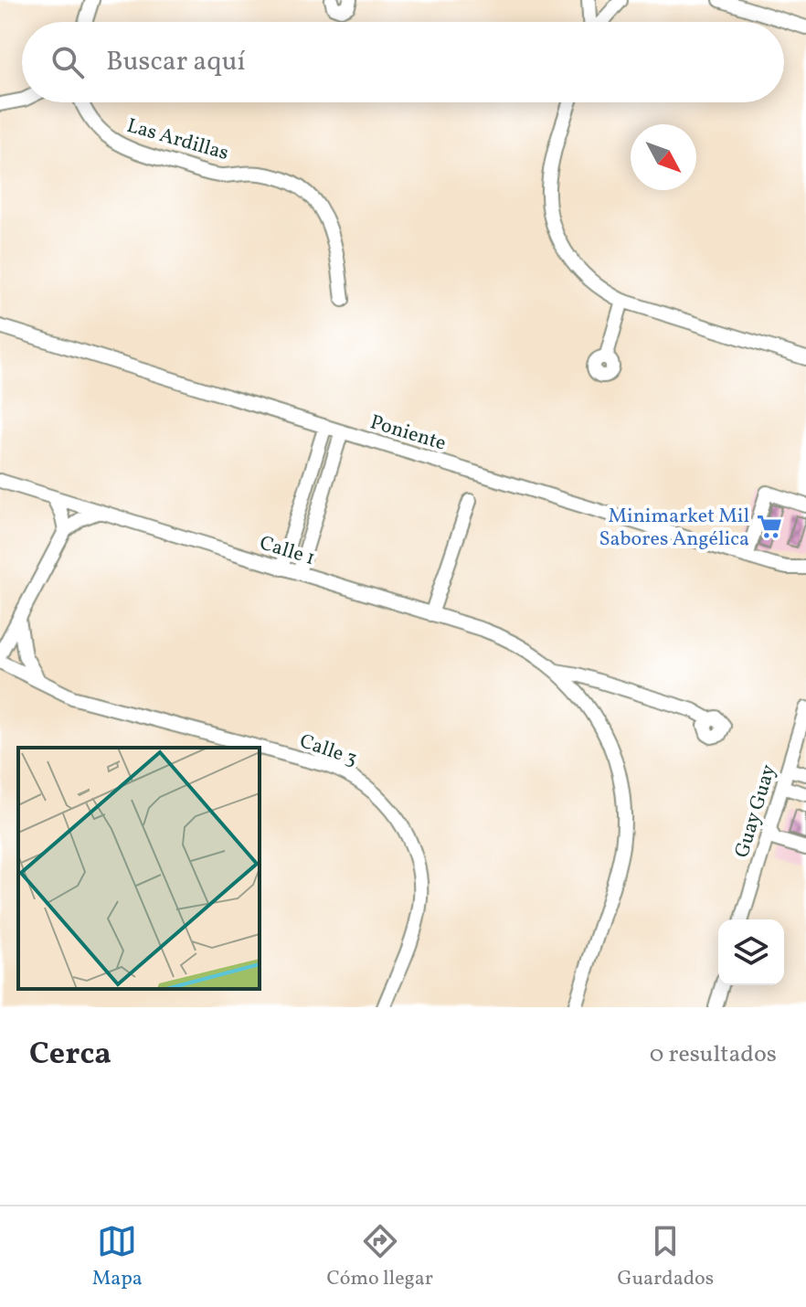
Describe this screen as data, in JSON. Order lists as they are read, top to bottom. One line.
{"streets":{"street":["Las Ardillas","Poniente","Calle 1","Calle 3","Guay Guay"]},"places":{"supermarket":["Minimarket Mil Sabores Angélica"]},"north":"bottom right","page":{"search":"Buscar aquí","heading":["Cerca","0 resultados"],"nav":["Mapa","Cómo llegar","Guardados"]}}
